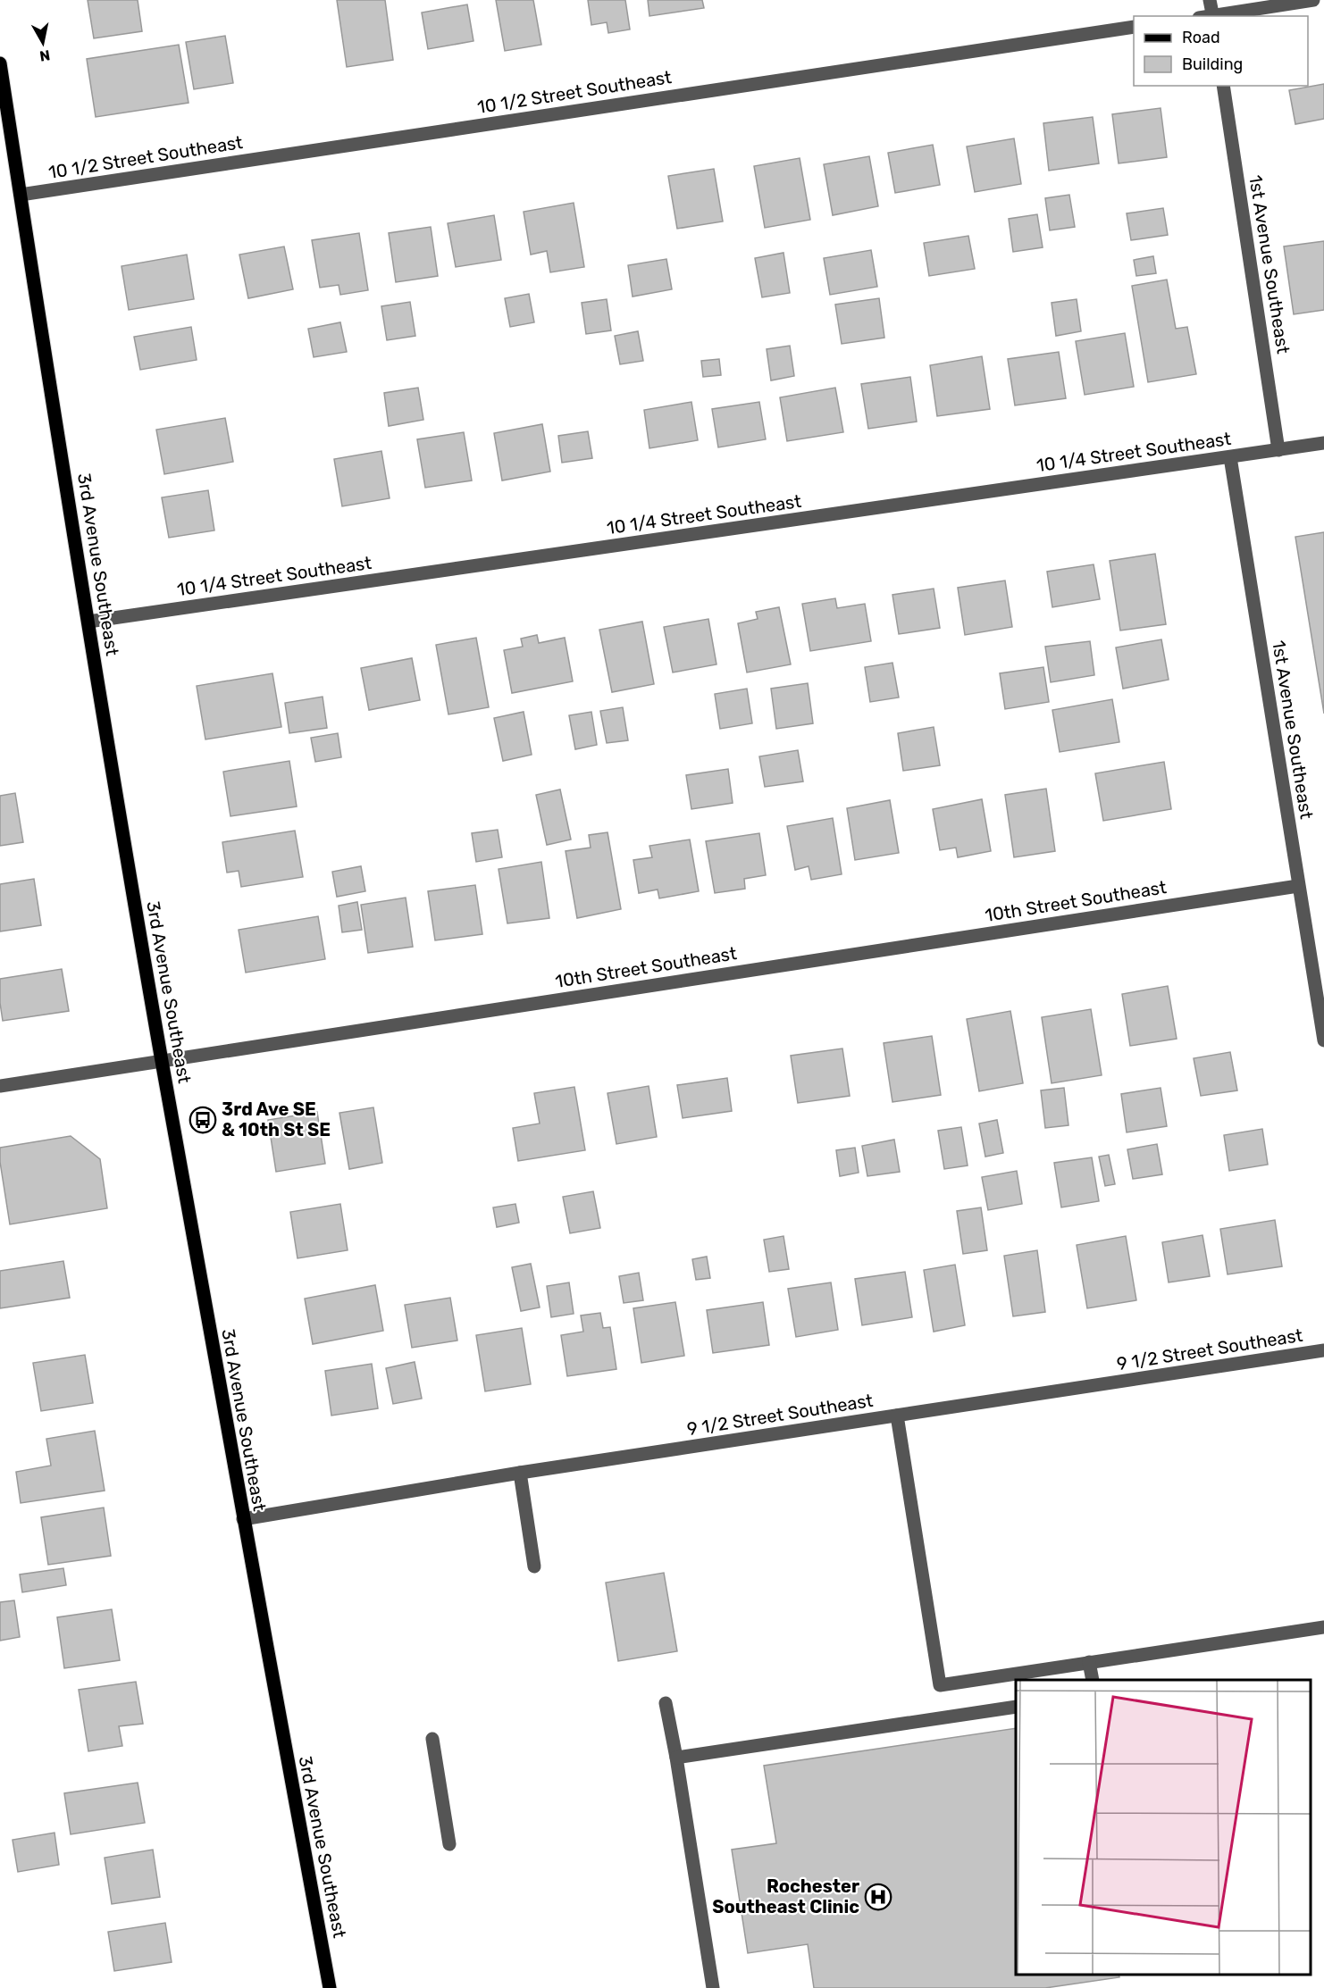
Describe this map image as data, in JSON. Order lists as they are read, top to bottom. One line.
{"streets":{"main road":["3rd Avenue Southeast"],"street":["10 1/2 Street Southeast","1st Avenue Southeast","10 1/4 Street Southeast","10th Street Southeast","9 1/2 Street Southeast"]},"crossings":[["10 1/2 Street Southeast","3rd Avenue Southeast"],["1st Avenue Southeast","10 1/4 Street Southeast"],["1st Avenue Southeast","10th Street Southeast"],["10 1/4 Street Southeast","3rd Avenue Southeast"],["3rd Avenue Southeast","10th Street Southeast"],["3rd Avenue Southeast","9 1/2 Street Southeast"]],"places":{"bus stop":["3rd Ave SE & 10th St SE"],"hospital":["Rochester Southeast Clinic"]},"legend":["Road","Building"],"north":"bottom"}
